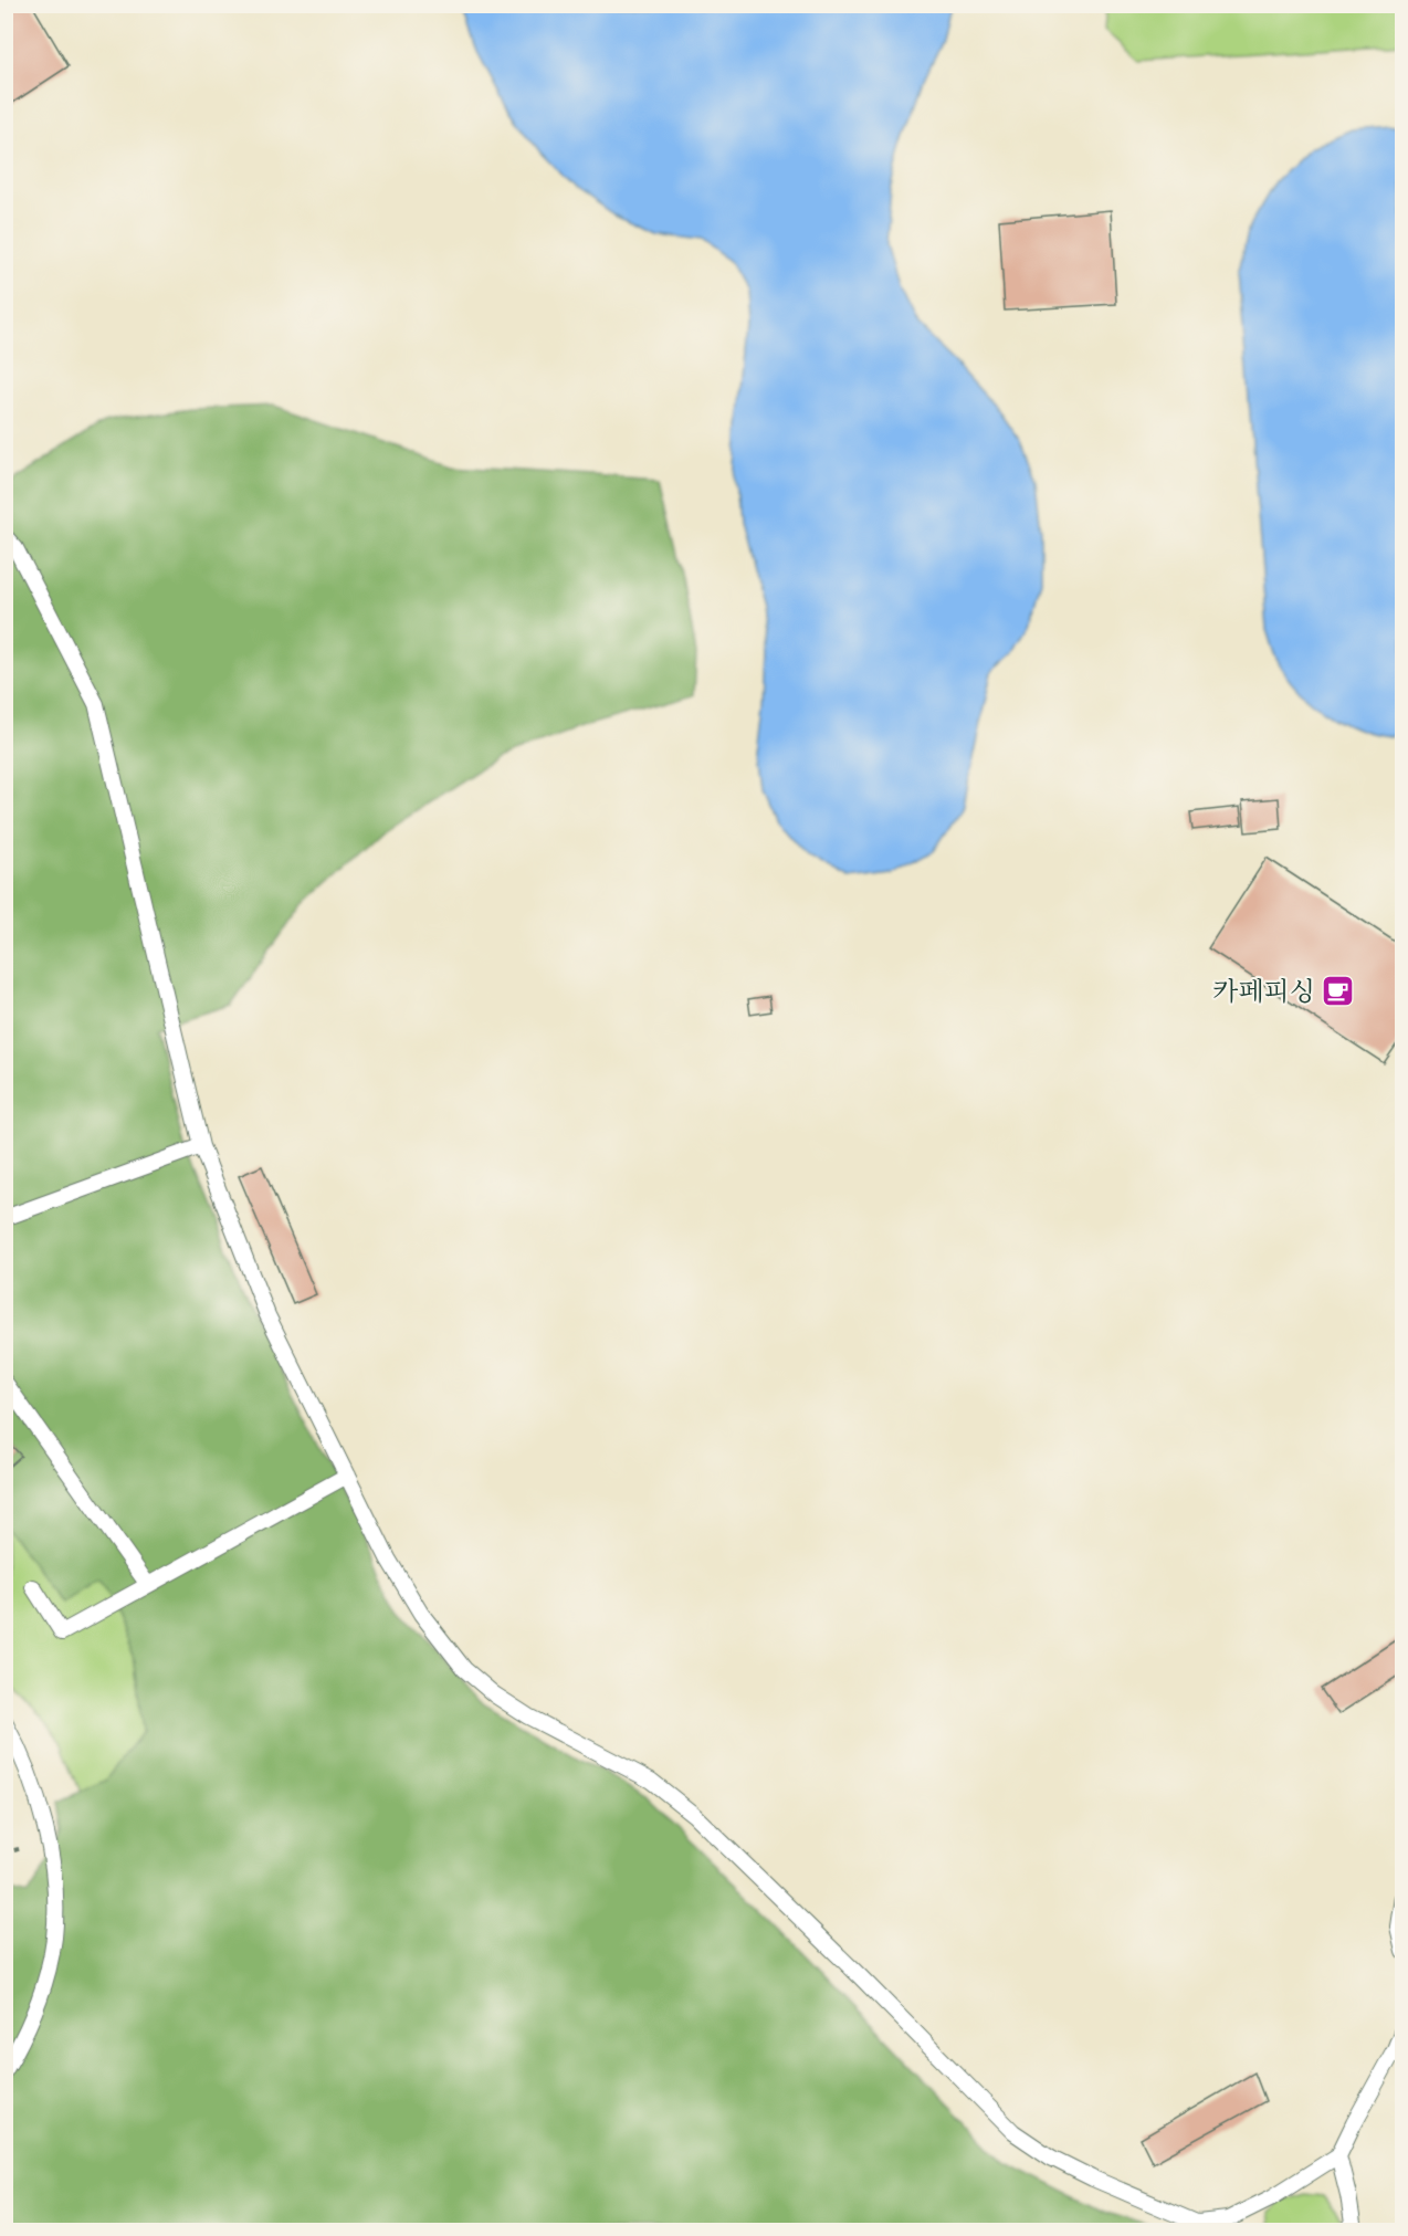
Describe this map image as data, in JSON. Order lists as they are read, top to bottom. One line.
{"places":{"cafe":["카페피싱"]}}
